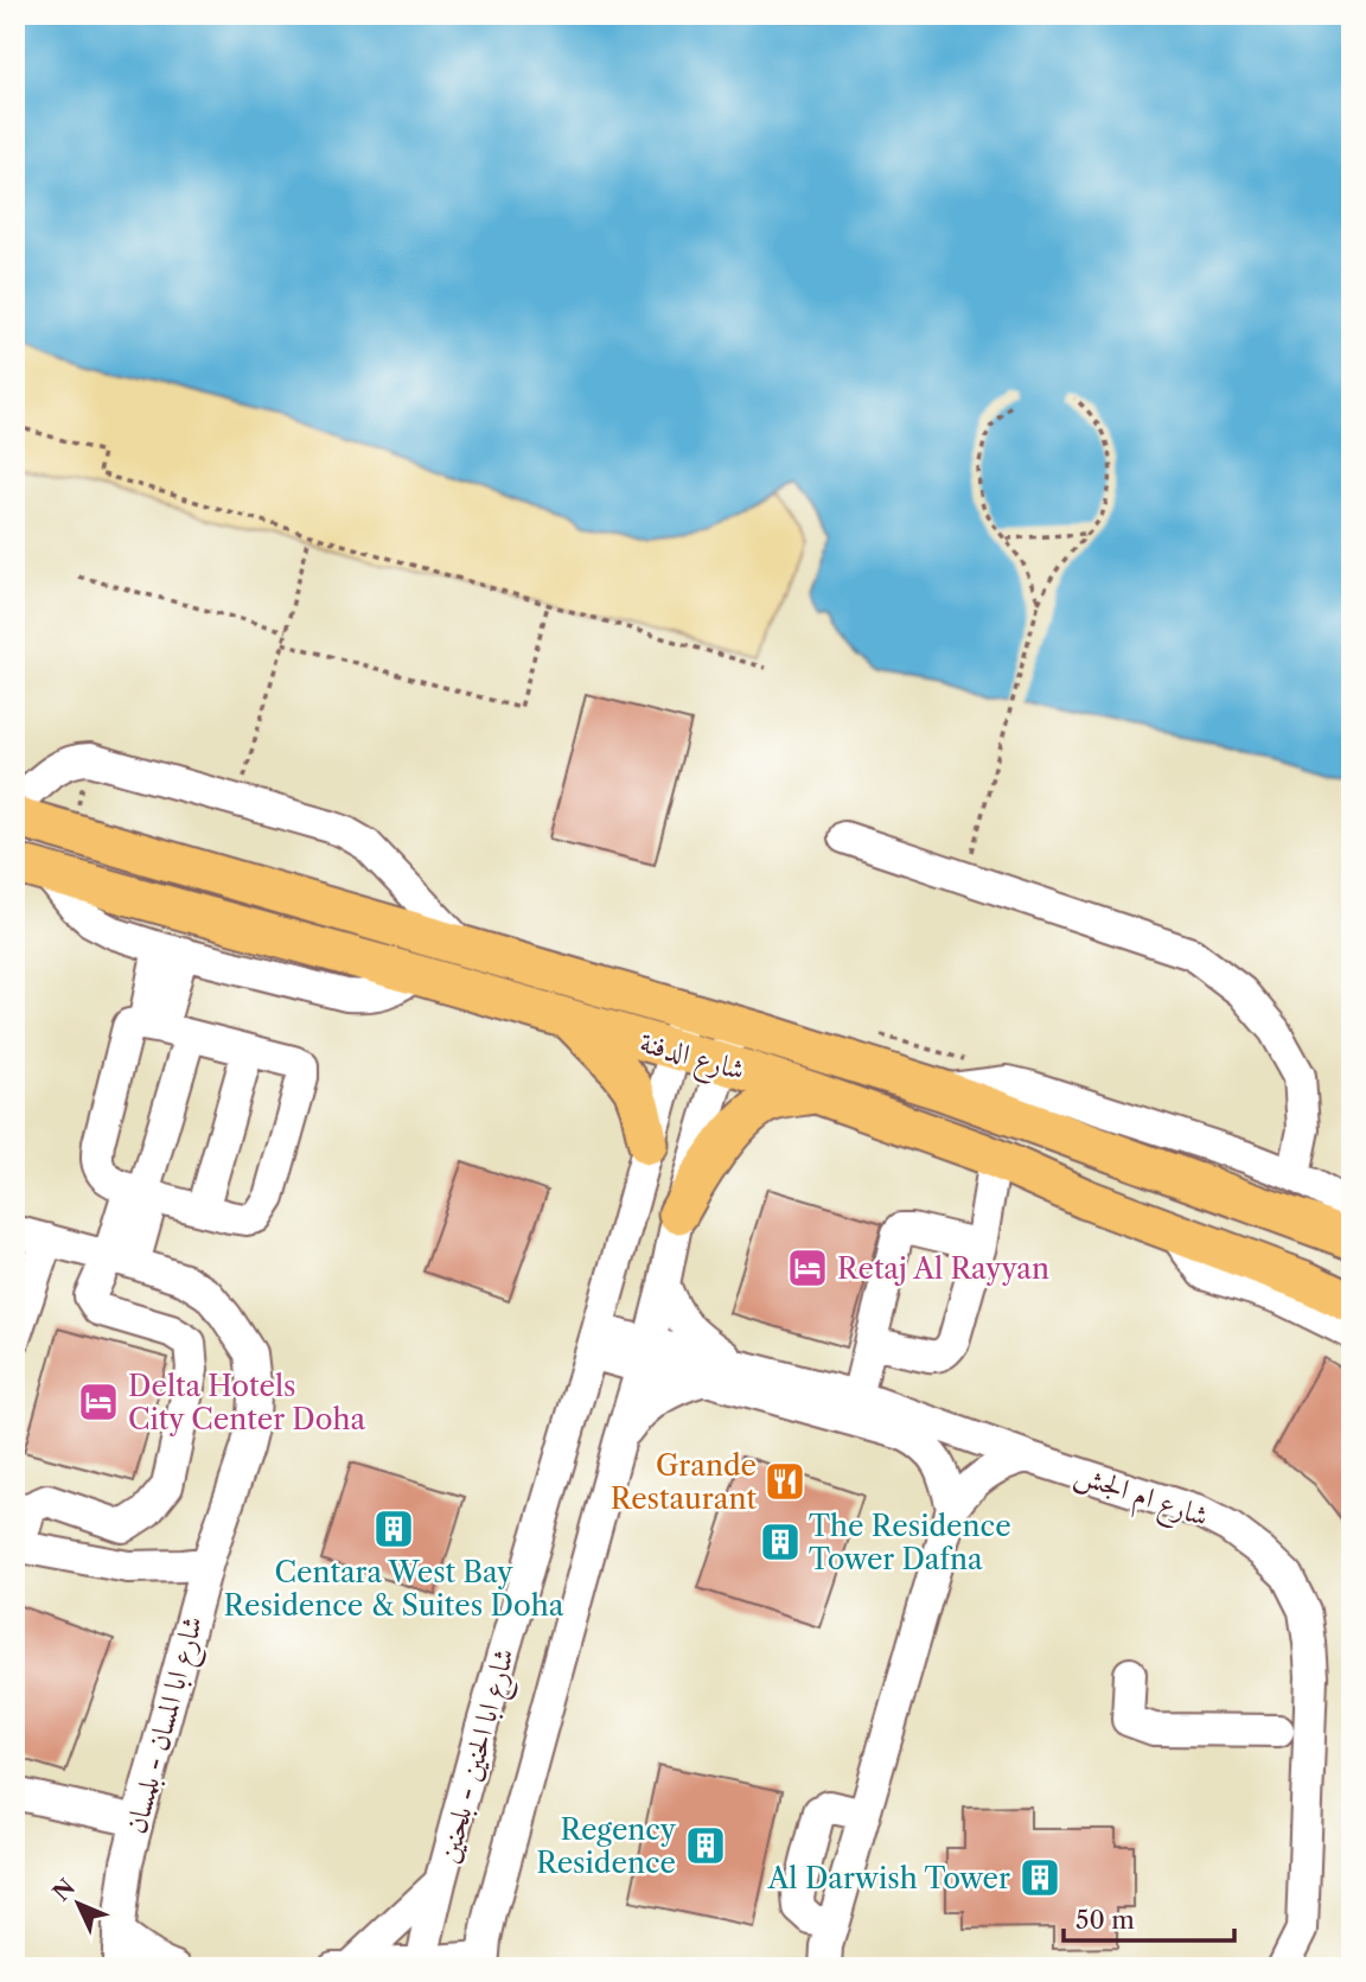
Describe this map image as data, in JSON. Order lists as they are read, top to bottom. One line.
{"streets":{"main road":["شارع الدفنة"],"street":["شارع ام الجش","شارع ابا المسان - بلمسان","شارع ابا الحنين - بلحنين"]},"crossings":[["شارع الدفنة","شارع ابا الحنين - بلحنين"],["شارع ام الجش","شارع ابا الحنين - بلحنين"]],"places":{"hotel":["Retaj Al Rayyan","Delta Hotels City Center Doha"],"restaurant":["Grande Restaurant"],"building":["Centara West Bay Residence & Suites Doha","The Residence Tower Dafna","Regency Residence","Al Darwish Tower"]},"scale_bar":"50 m","north":"top left"}
